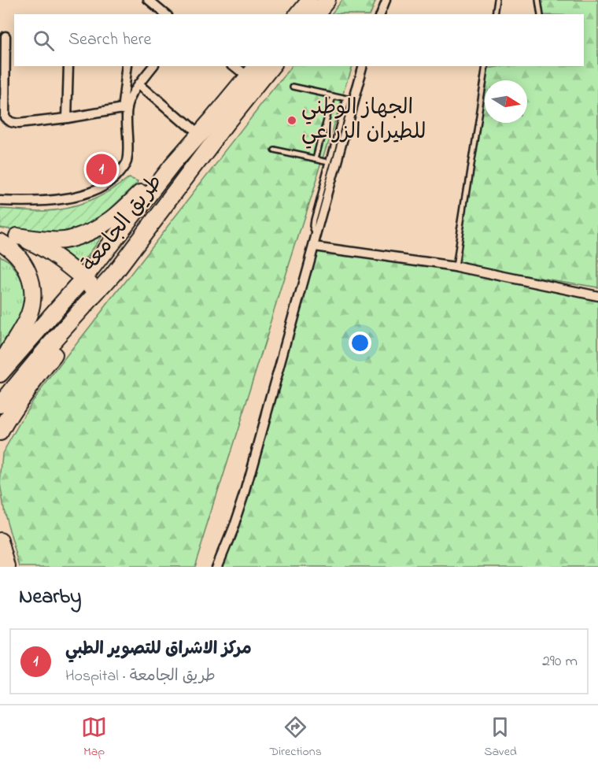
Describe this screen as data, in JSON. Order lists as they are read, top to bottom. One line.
{"streets":{"highway":["طريق الجامعة"]},"places":["الجهاز الوطني للطيران الزراعي"],"north":"right","page":{"search":"Search here","pins":"1","heading":"Nearby","list":[{"mark":"1","name":"مركز الاشراق للتصوير الطبي","note":"Hospital · طريق الجامعة","value":"290 m"}],"nav":["Map","Directions","Saved"]}}
